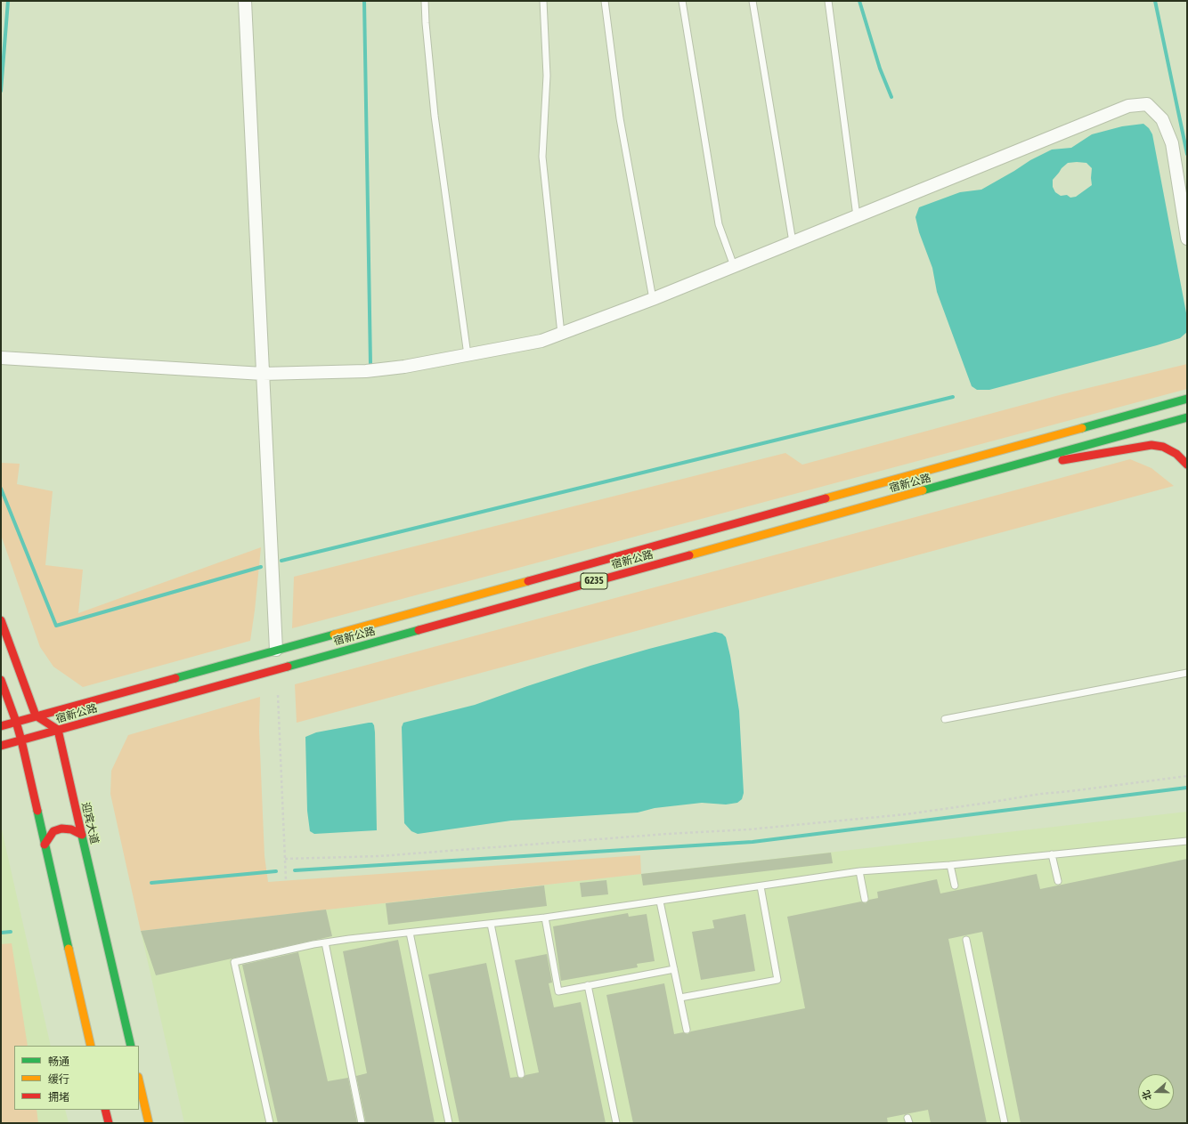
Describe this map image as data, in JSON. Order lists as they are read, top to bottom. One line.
{"streets":{"main road":["宿新公路","G235","迎宾大道"]},"crossings":[["宿新公路","迎宾大道"]],"legend":["畅通","缓行","拥堵"],"north":"left"}
